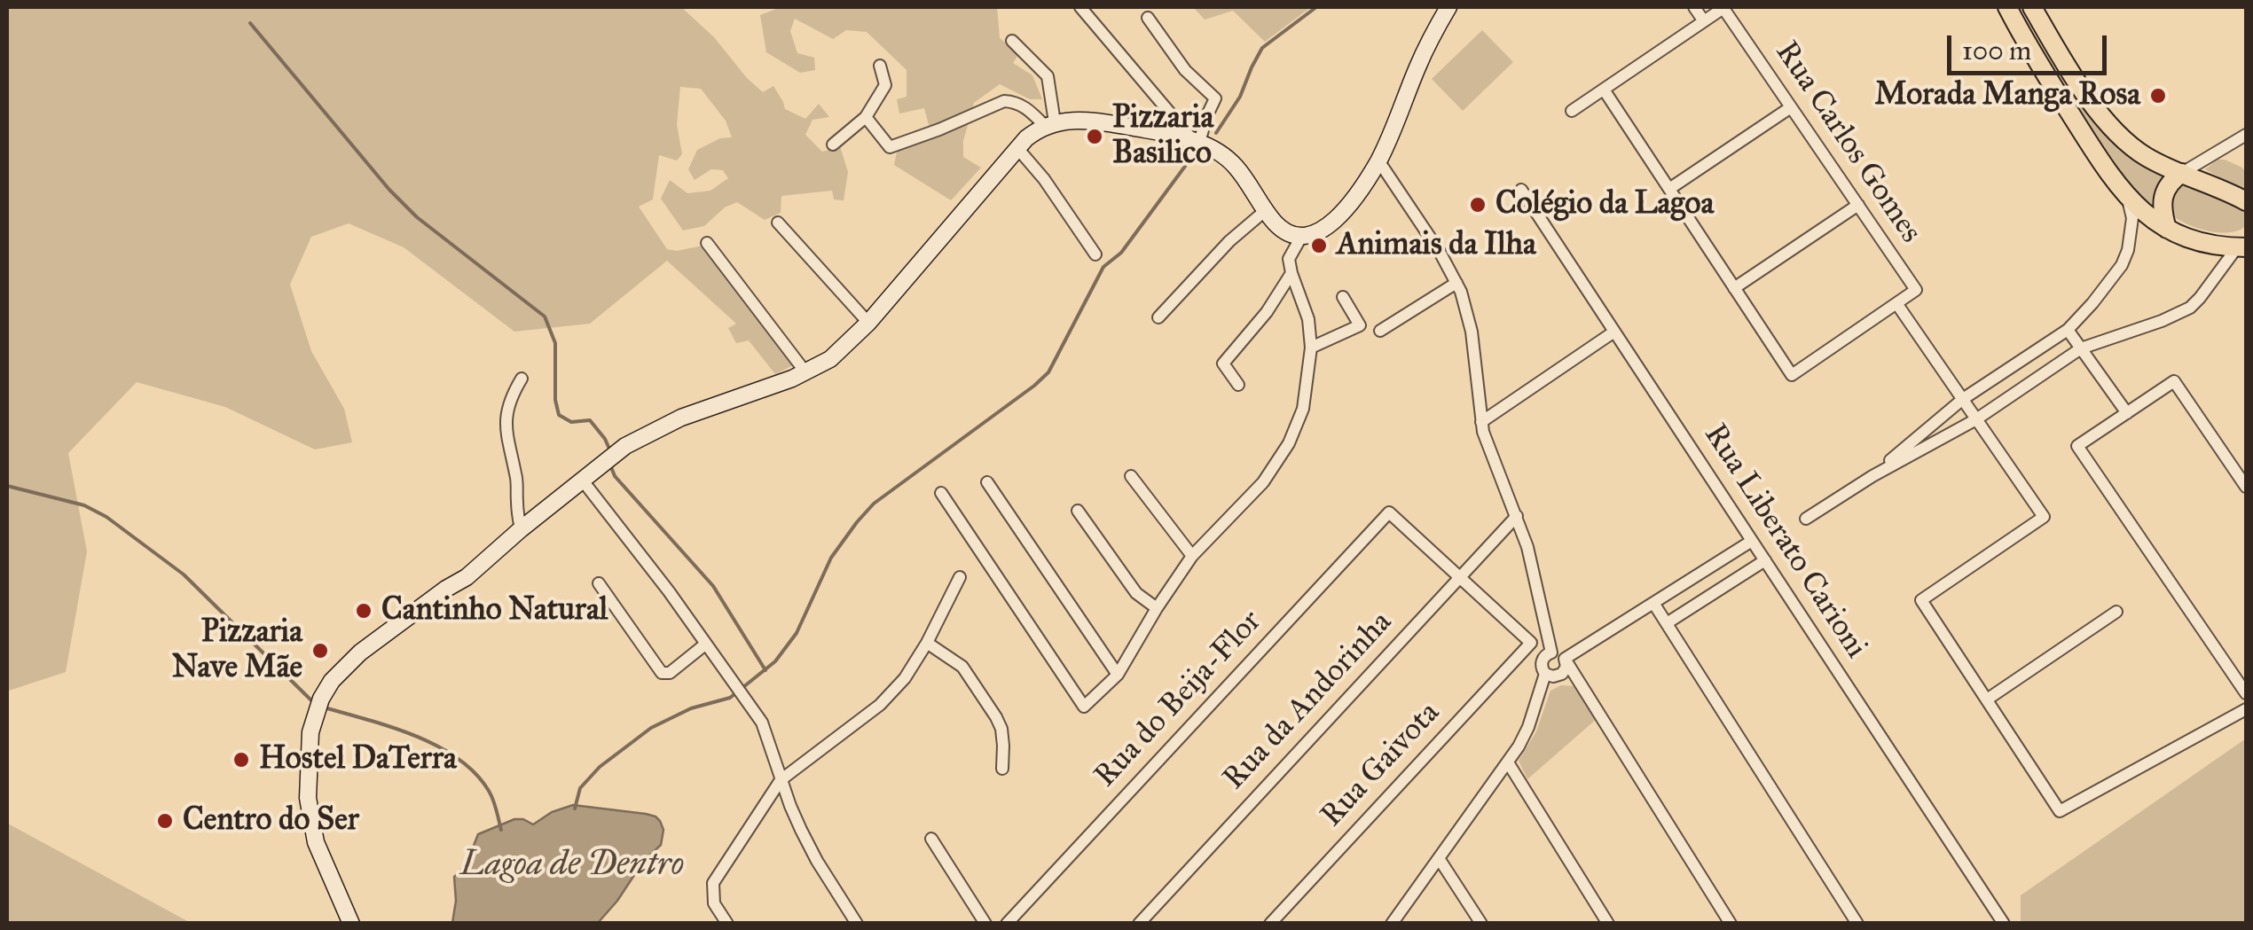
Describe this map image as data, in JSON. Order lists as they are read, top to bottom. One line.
{"streets":{"street":["Rua Carlos Gomes","Rua Liberato Carioni","Rua do Beija-Flor","Rua da Andorinha","Rua Gaivota"]},"crossings":[["Rua do Beija-Flor","Rua da Andorinha"],["Rua do Beija-Flor","Rua Gaivota"],["Rua da Andorinha","Rua Gaivota"]],"water":["Lagoa de Dentro"],"places":["Morada Manga Rosa","Pizzaria Basilico","Colégio da Lagoa","Animais da Ilha","Cantinho Natural","Pizzaria Nave Mãe","Hostel DaTerra","Centro do Ser"],"scale_bar":"100 m"}
